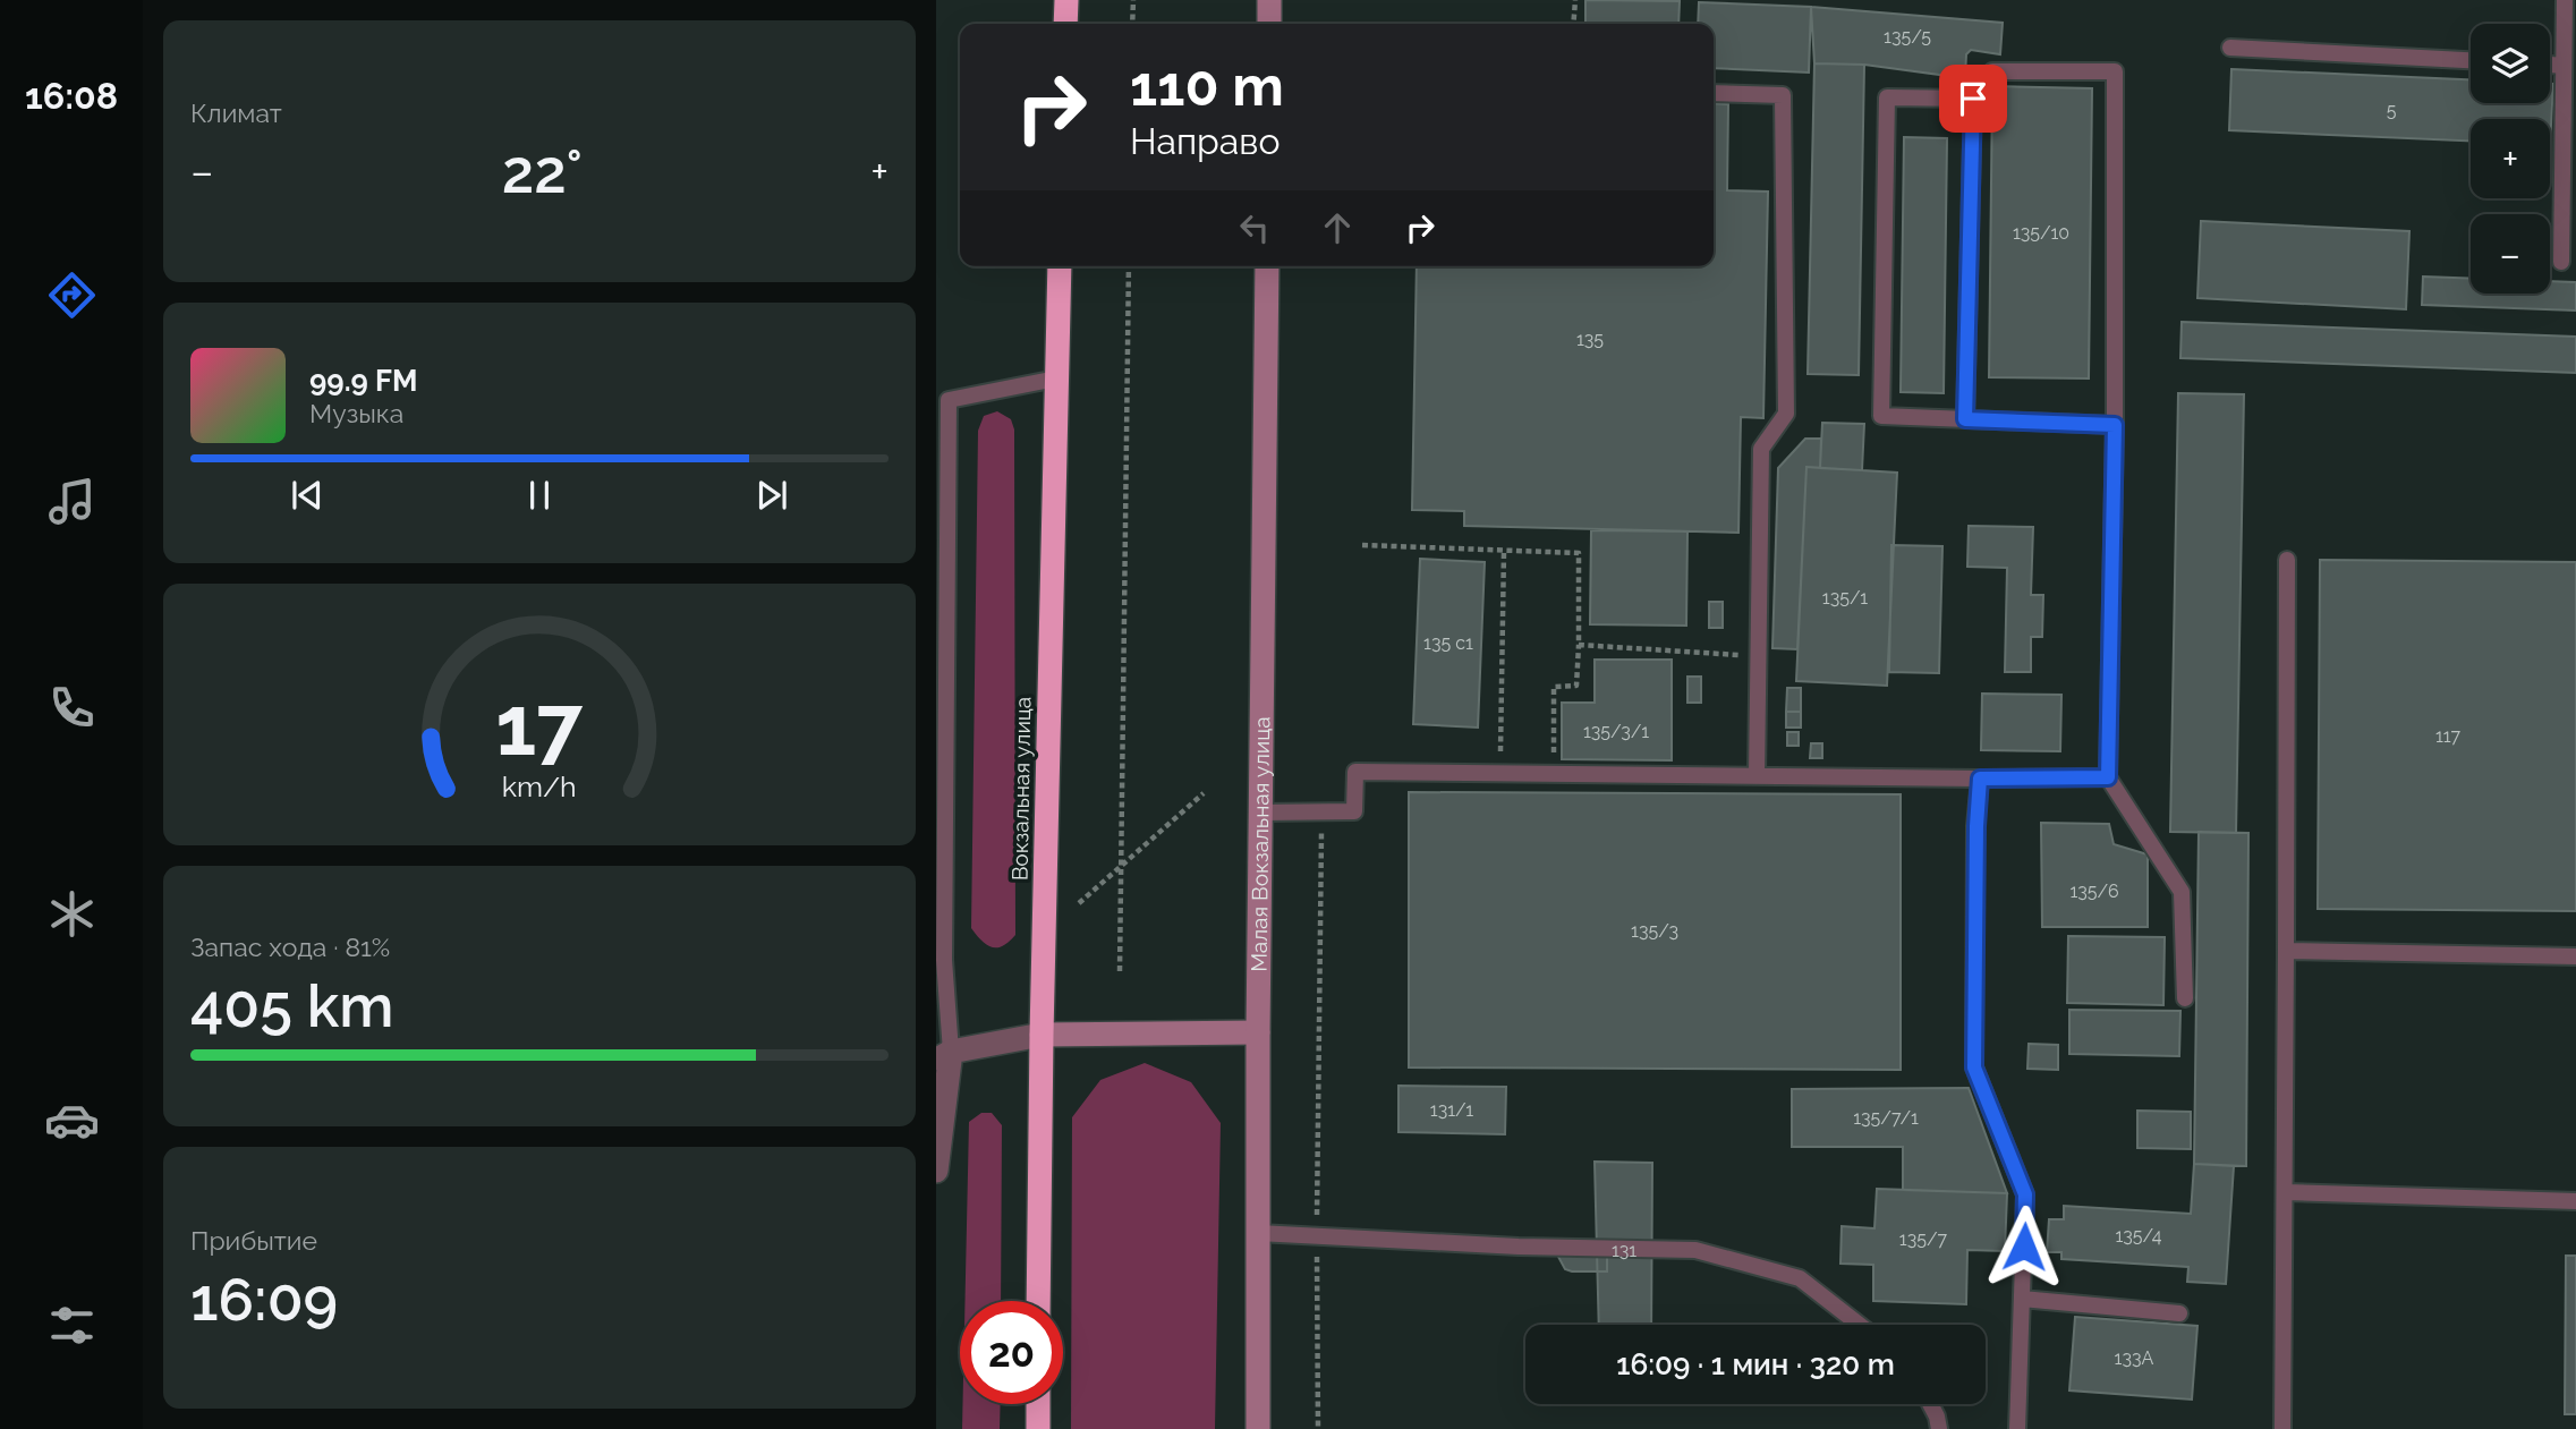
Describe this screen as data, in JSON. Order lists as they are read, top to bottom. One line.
{"streets":{"highway":["Вокзальная улица"],"main road":["Малая Вокзальная улица"]},"house_numbers":["135/5","5","135/10","135","135/1","135 с1","135/3/1","117","135/6","135/3","131/1","135/7/1","135/4","135/7","131","133А"],"page":{"tabs":"16:08","tile":["Климат",["Запас хода · 81%","405 km"],["Прибытие","16:09"]],"map_buttons":["+","−"],"turn":["110 m","Направо"],"heat":["−","22°","+"],"song":["99.9 FM","Музыка"],"limit":"20","trip":"16:09 · 1 мин · 320 m","gauge":["17","km/h"]}}
